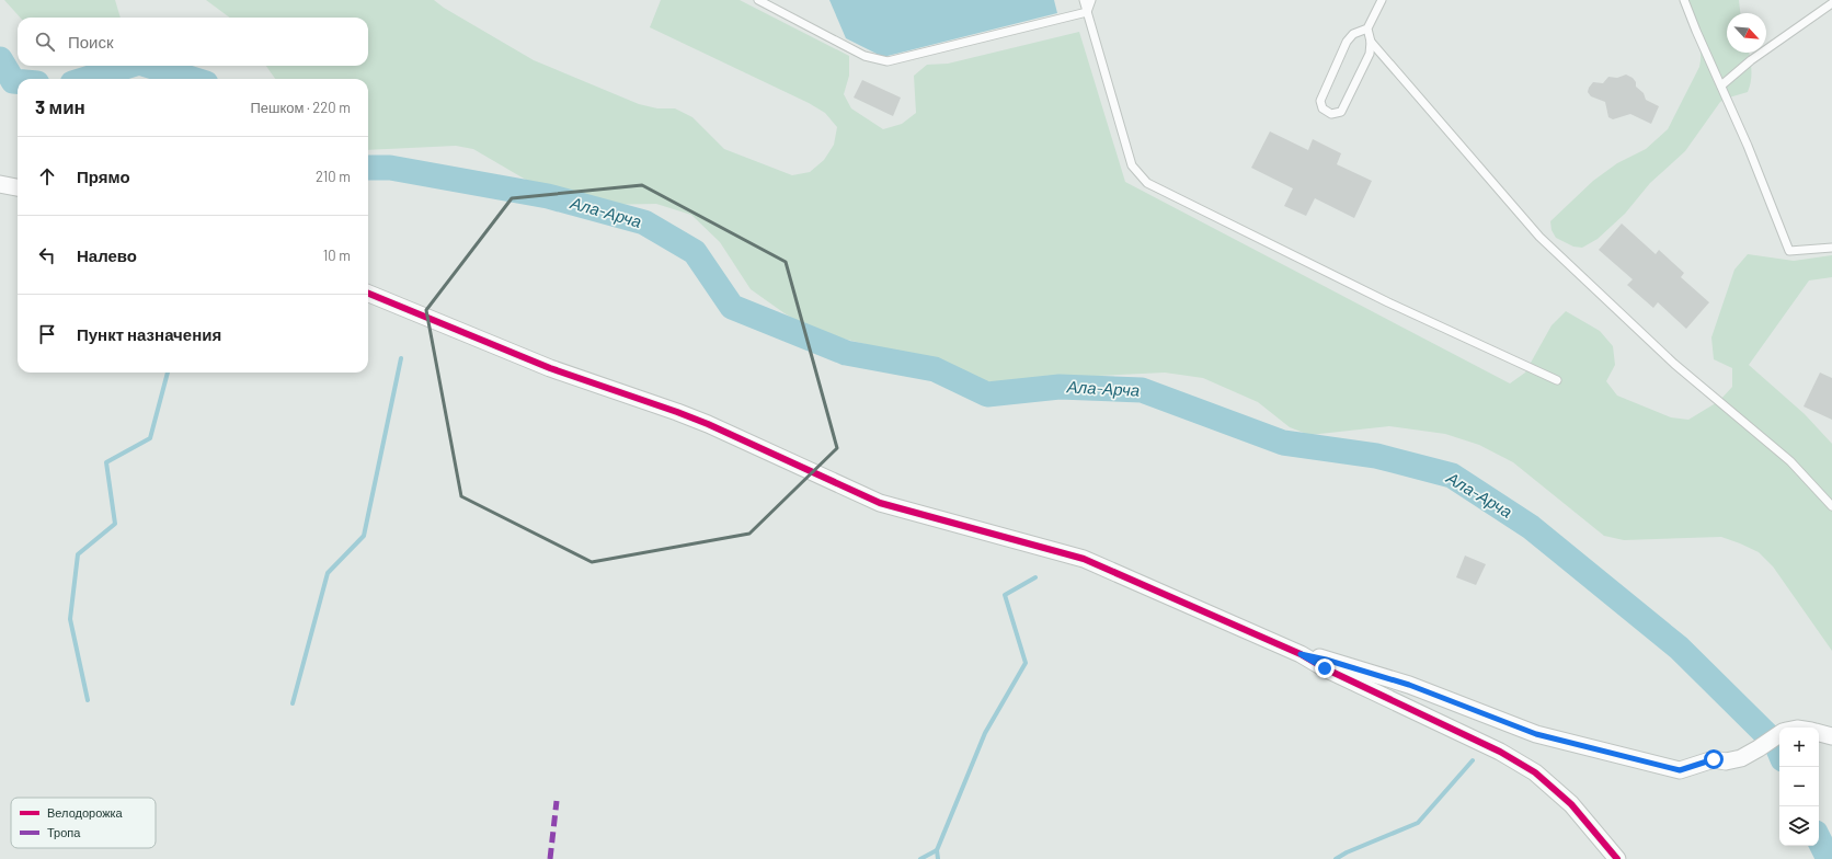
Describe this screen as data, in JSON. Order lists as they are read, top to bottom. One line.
{"water":["Ала-Арча"],"legend":["Велодорожка","Тропа"],"north":"bottom right","page":{"search":"Поиск","heading":["3 мин","Пешком · 220 m"],"list":[["Прямо","210 m"],["Налево","10 m"],"Пункт назначения"],"map_buttons":["+","−"]}}
